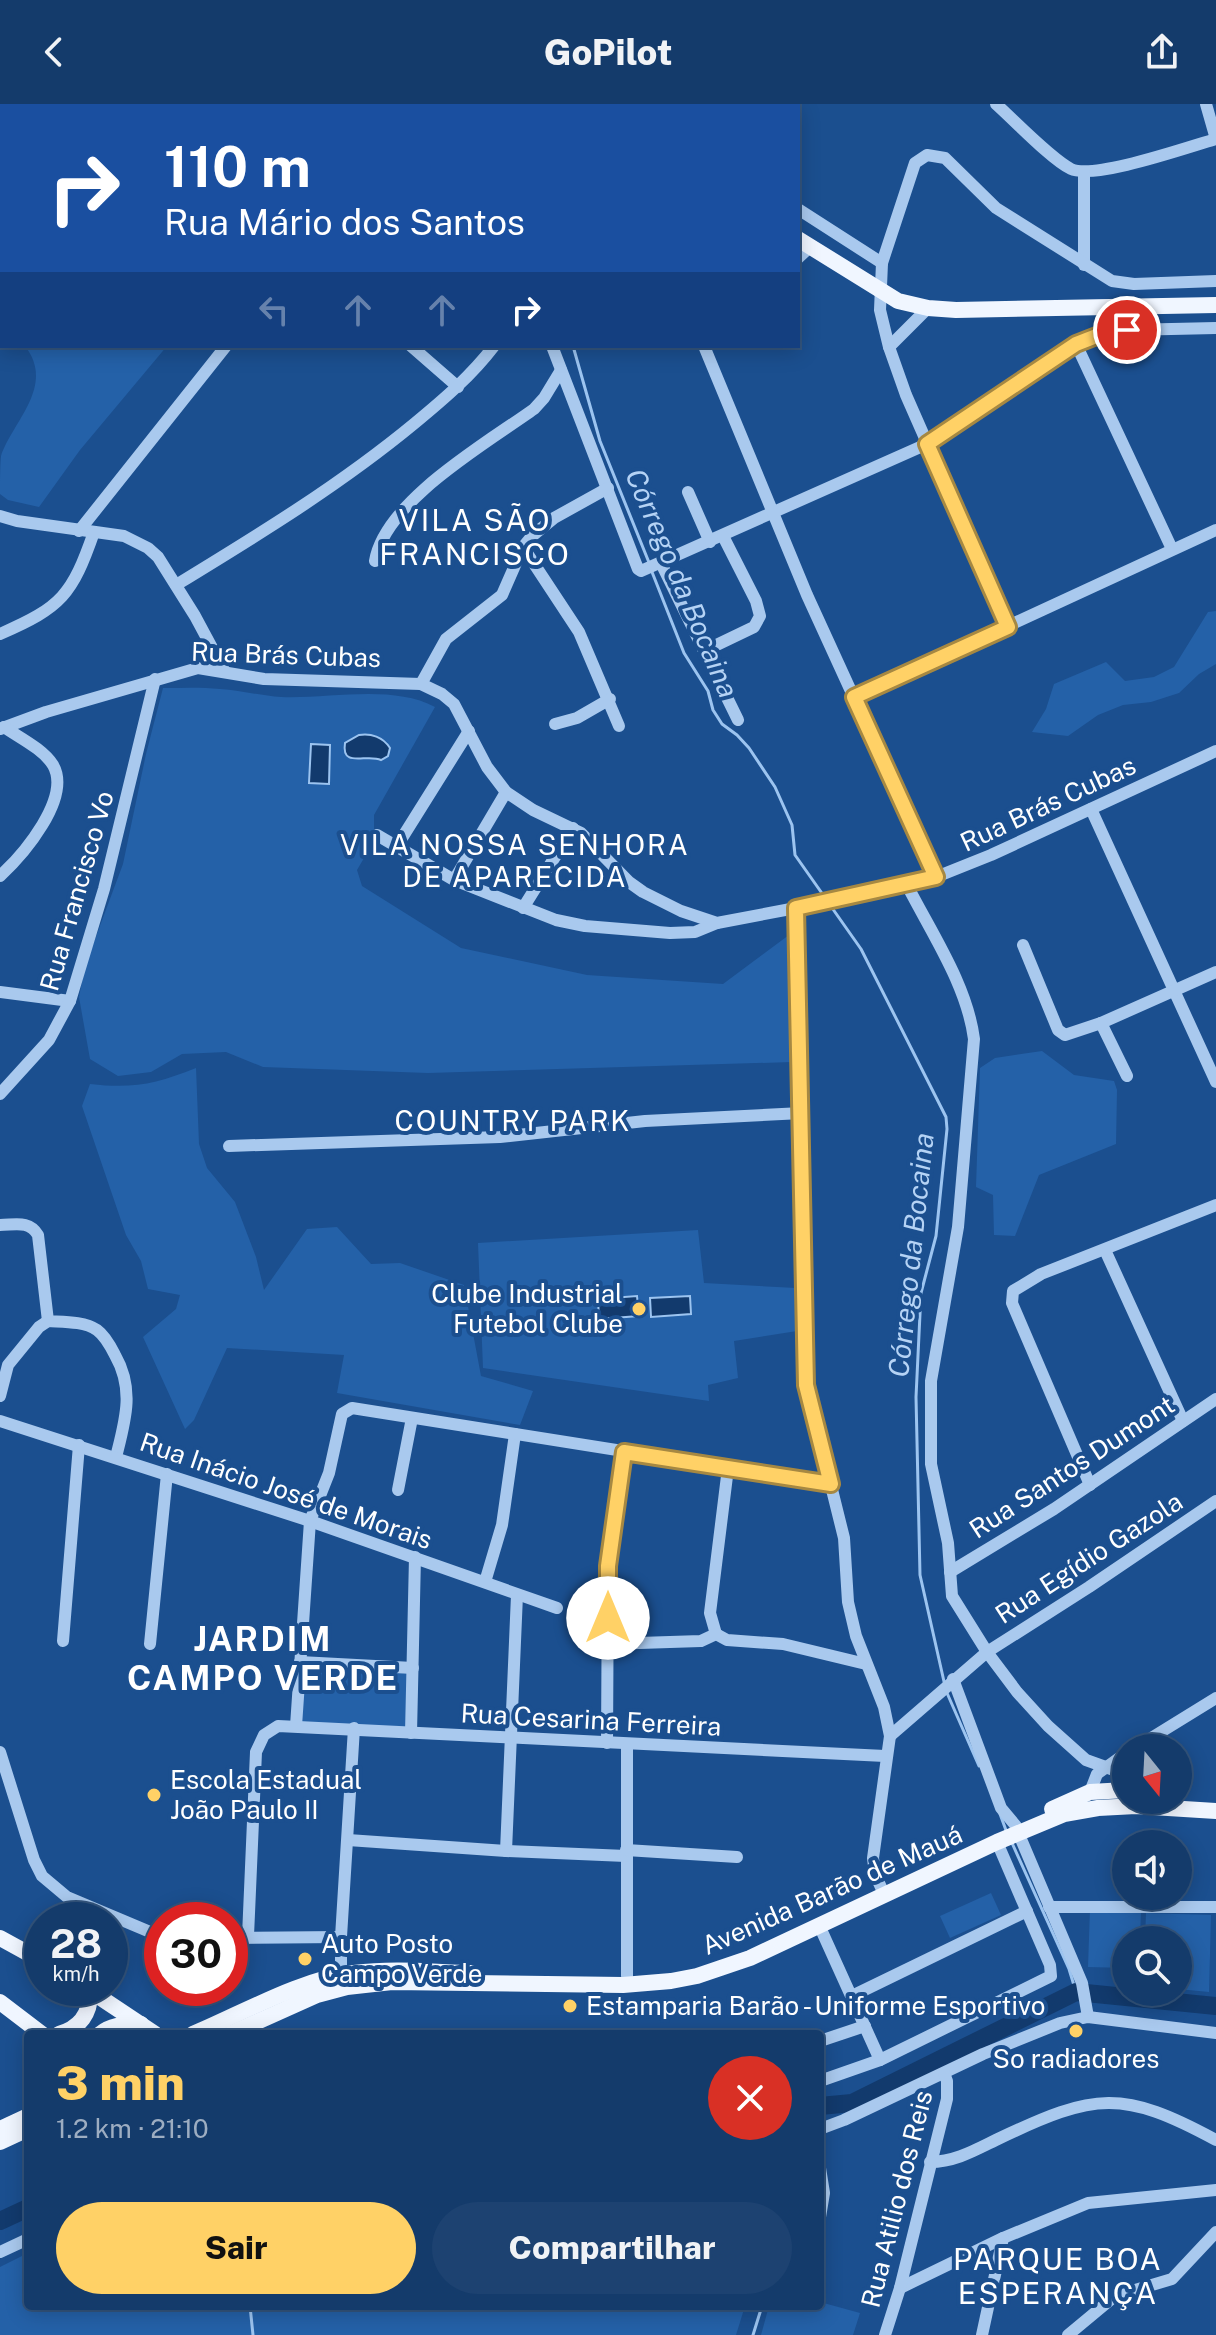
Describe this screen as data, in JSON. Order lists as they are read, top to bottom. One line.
{"streets":{"main road":["Avenida Barão de Mauá"],"street":["Rua Brás Cubas","Rua Francisco Vo","Rua Santos Dumont","Rua Inácio José de Morais","Rua Egídio Gazola","Rua Cesarina Ferreira","Rua Atilio dos Reis"]},"crossings":[["Rua Brás Cubas","Rua Francisco Vo"]],"districts":["VILA SÃO FRANCISCO","VILA NOSSA SENHORA DE APARECIDA","COUNTRY PARK","JARDIM CAMPO VERDE","PARQUE BOA ESPERANÇA"],"water":["Córrego da Bocaina"],"places":["Clube Industrial Futebol Clube","Escola Estadual João Paulo II","Auto Posto Campo Verde","Estamparia Barão - Uniforme Esportivo","So radiadores"],"north":"bottom","page":{"header":"GoPilot","turn":["110 m","Rua Mário dos Santos"],"speed":"28 km/h","limit":"30","heading":["3 min","1.2 km · 21:10"],"buttons":["Sair","Compartilhar"]}}
